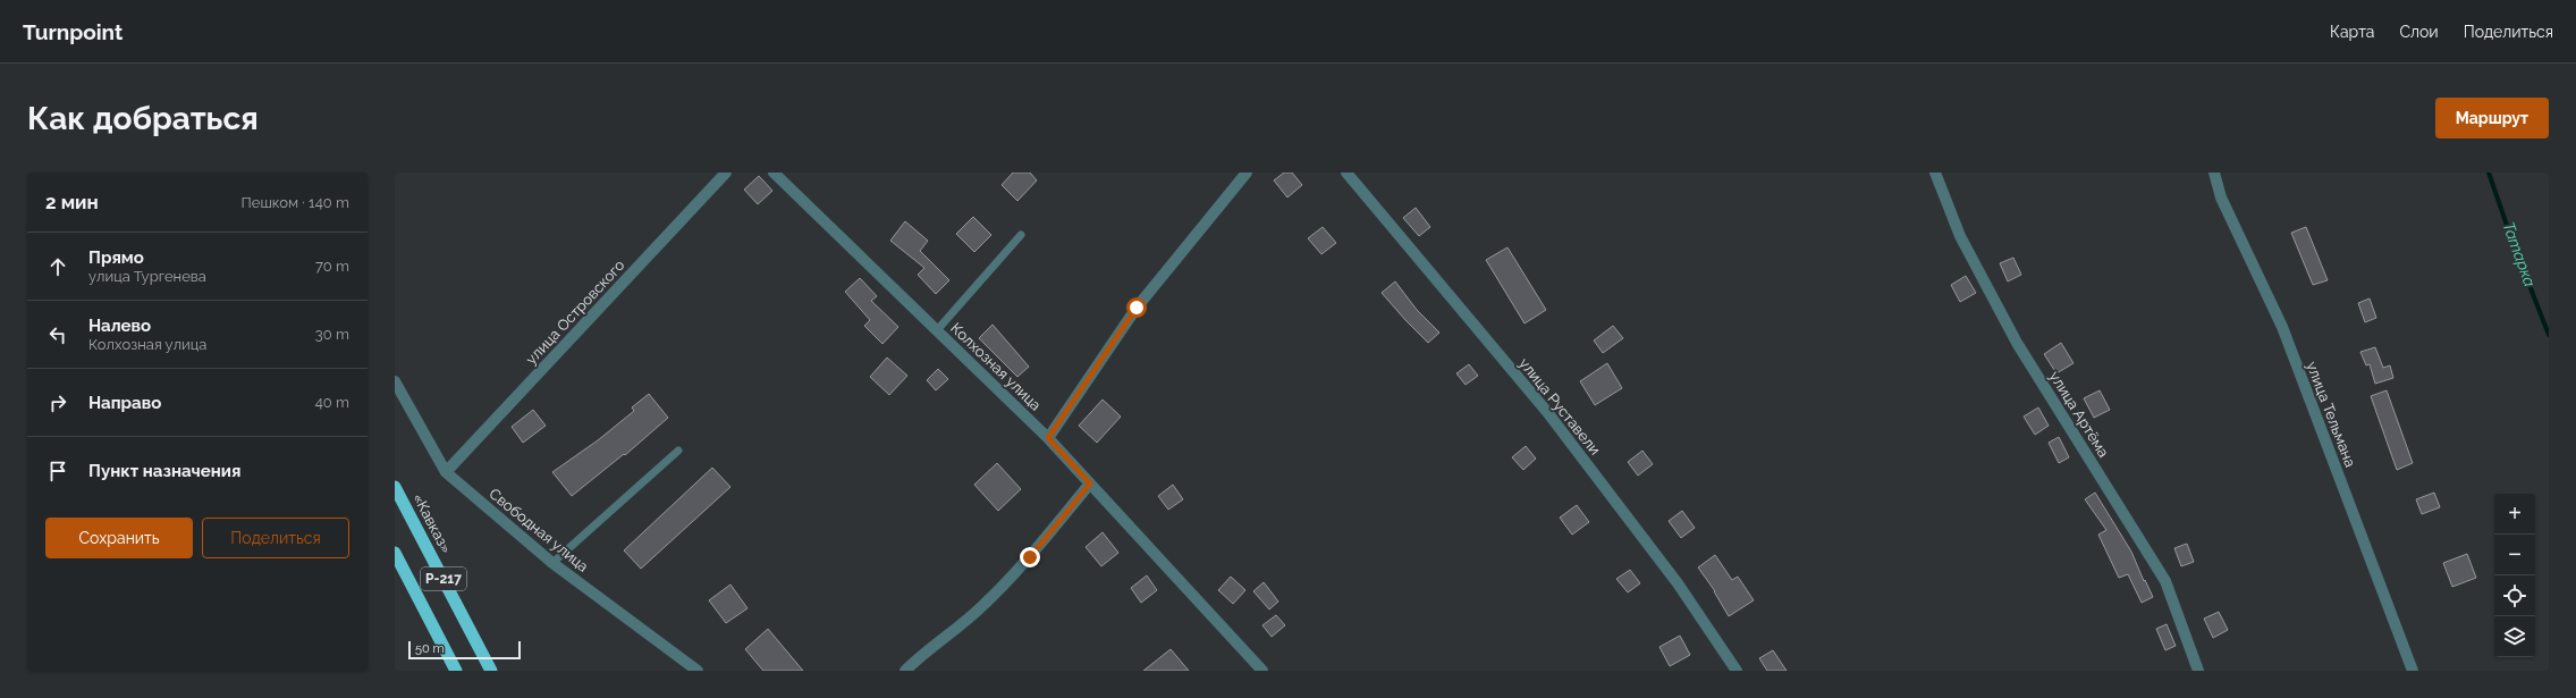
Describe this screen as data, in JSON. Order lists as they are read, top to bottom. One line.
{"streets":{"highway":["«Кавказ»","Р-217"],"street":["улица Островского","Колхозная улица","улица Руставели","улица Артёма","улица Тельмана","Свободная улица"]},"crossings":[["улица Островского","Свободная улица"]],"water":["Татарка"],"scale_bar":"50 m","page":{"header":"Turnpoint","nav":["Карта","Слои","Поделиться"],"buttons":["Маршрут",["Сохранить","Поделиться"]],"title":"Как добраться","heading":["2 мин","Пешком · 140 m"],"list":[["Прямо","улица Тургенева","70 m"],["Налево","Колхозная улица","30 m"],["Направо","40 m"],"Пункт назначения"],"map_buttons":["+","−"],"scale":"50 m"}}
